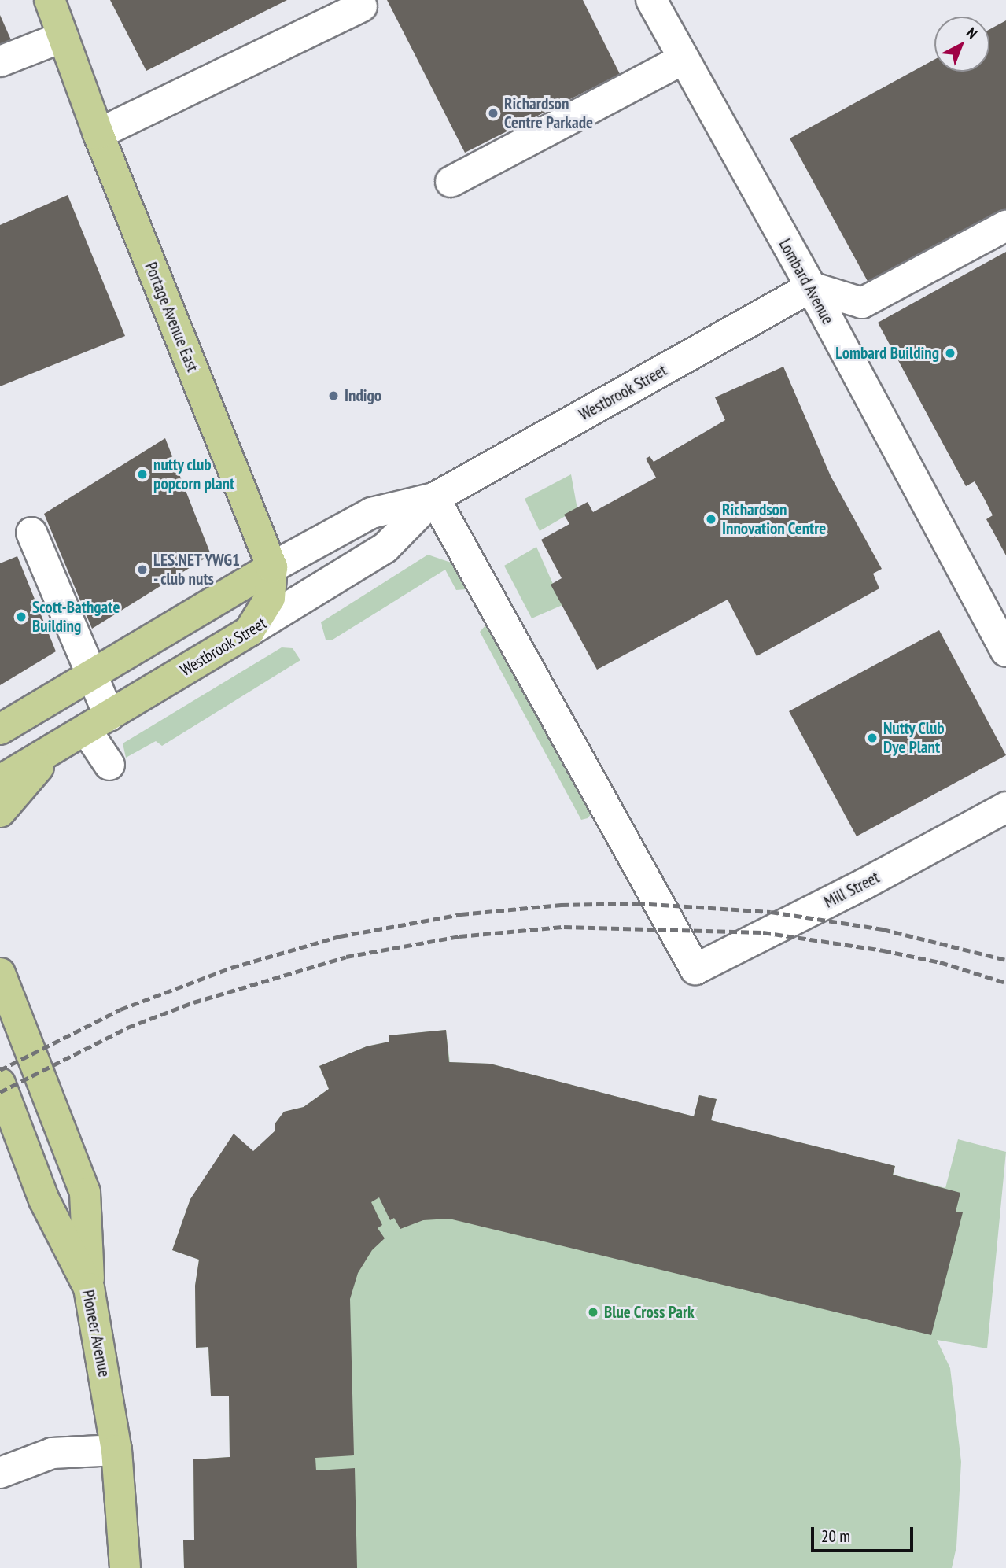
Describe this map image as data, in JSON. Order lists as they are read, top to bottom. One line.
{"streets":{"main road":["Portage Avenue East","Westbrook Street","Pioneer Avenue"],"street":["Lombard Avenue","Mill Street"]},"crossings":[["Lombard Avenue","Westbrook Street"],["Portage Avenue East","Westbrook Street"],["Westbrook Street","Mill Street"]],"places":["Richardson Centre Parkade","Lombard Building","Indigo","nutty club popcorn plant","Richardson Innovation Centre","LES.NET YWG1 - club nuts","Scott-Bathgate Building","Nutty Club Dye Plant","Blue Cross Park"],"scale_bar":"20 m","north":"top right"}
